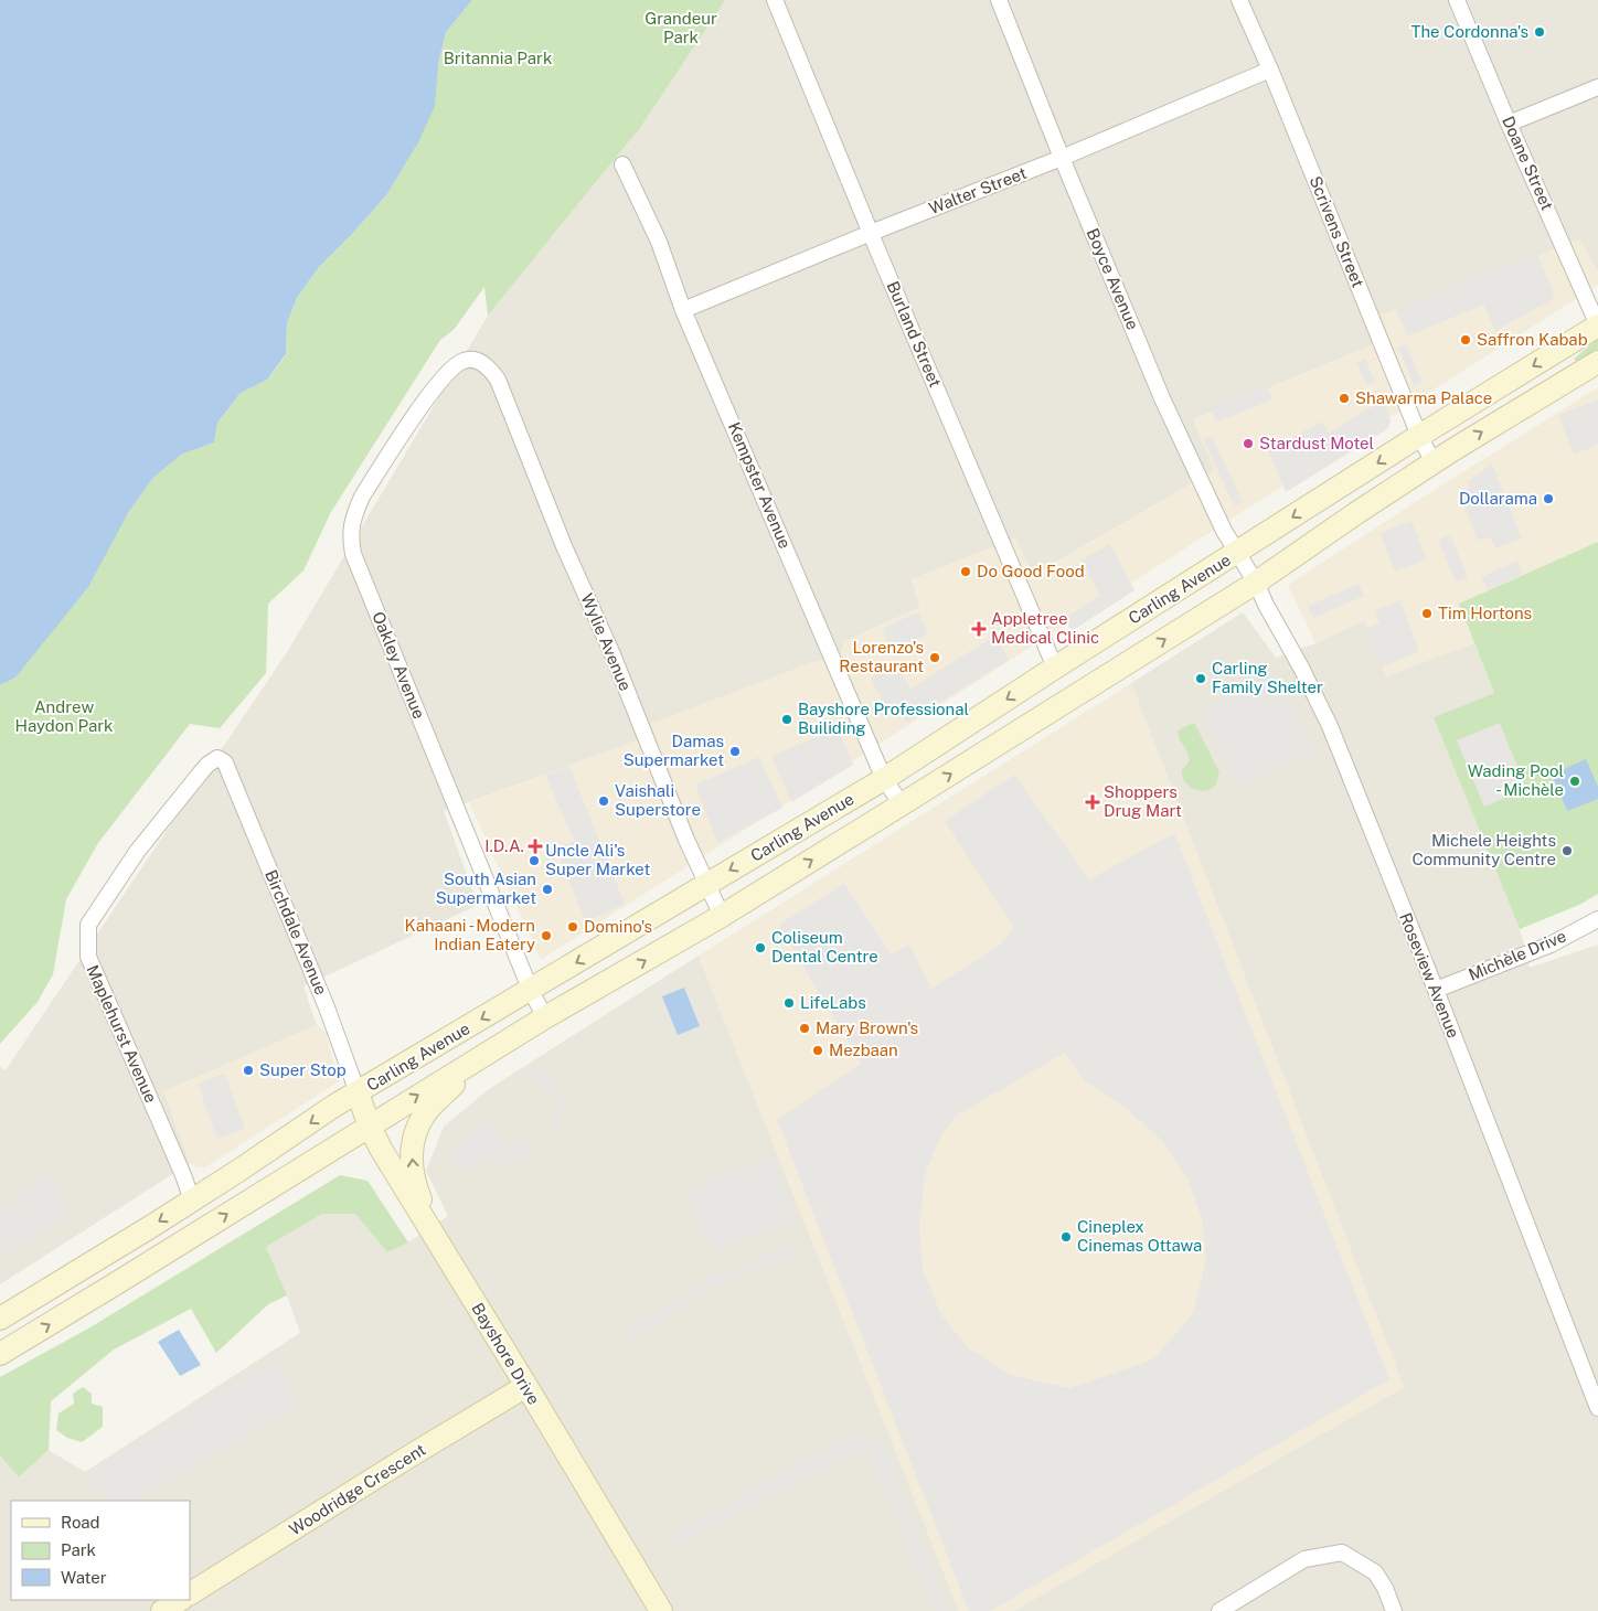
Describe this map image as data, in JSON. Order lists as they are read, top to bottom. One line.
{"streets":{"main road":["Carling Avenue","Bayshore Drive","Woodridge Crescent"],"street":["Doane Street","Walter Street","Scrivens Street","Boyce Avenue","Burland Street","Kempster Avenue","Wylie Avenue","Oakley Avenue","Birchdale Avenue","Michèle Drive","Roseview Avenue","Maplehurst Avenue"]},"crossings":[["Doane Street","Carling Avenue"],["Walter Street","Scrivens Street"],["Walter Street","Boyce Avenue"],["Walter Street","Burland Street"],["Walter Street","Kempster Avenue"],["Scrivens Street","Carling Avenue"],["Boyce Avenue","Carling Avenue"],["Boyce Avenue","Roseview Avenue"],["Burland Street","Carling Avenue"],["Kempster Avenue","Carling Avenue"],["Carling Avenue","Wylie Avenue"],["Carling Avenue","Oakley Avenue"],["Carling Avenue","Birchdale Avenue"],["Carling Avenue","Roseview Avenue"],["Carling Avenue","Maplehurst Avenue"],["Carling Avenue","Bayshore Drive"],["Wylie Avenue","Oakley Avenue"],["Birchdale Avenue","Maplehurst Avenue"],["Birchdale Avenue","Bayshore Drive"],["Michèle Drive","Roseview Avenue"],["Bayshore Drive","Woodridge Crescent"]],"parks":["Grandeur Park","Britannia Park","Andrew Haydon Park"],"places":{"other":["The Cordonna's","Saffron Kabab","Shawarma Palace","Stardust Motel","Dollarama","Do Good Food","Tim Hortons","Lorenzo's Restaurant","Carling Family Shelter","Bayshore Professional Builiding","Damas Supermarket","Wading Pool - Michèle","Vaishali Superstore","Michele Heights Community Centre","Uncle Ali's Super Market","South Asian Supermarket","Domino's","Kahaani - Modern Indian Eatery","Coliseum Dental Centre","LifeLabs","Mary Brown's","Mezbaan","Super Stop","Cineplex Cinemas Ottawa"],"health":["Appletree Medical Clinic","Shoppers Drug Mart","I.D.A."]},"legend":["Road","Park","Water"]}
